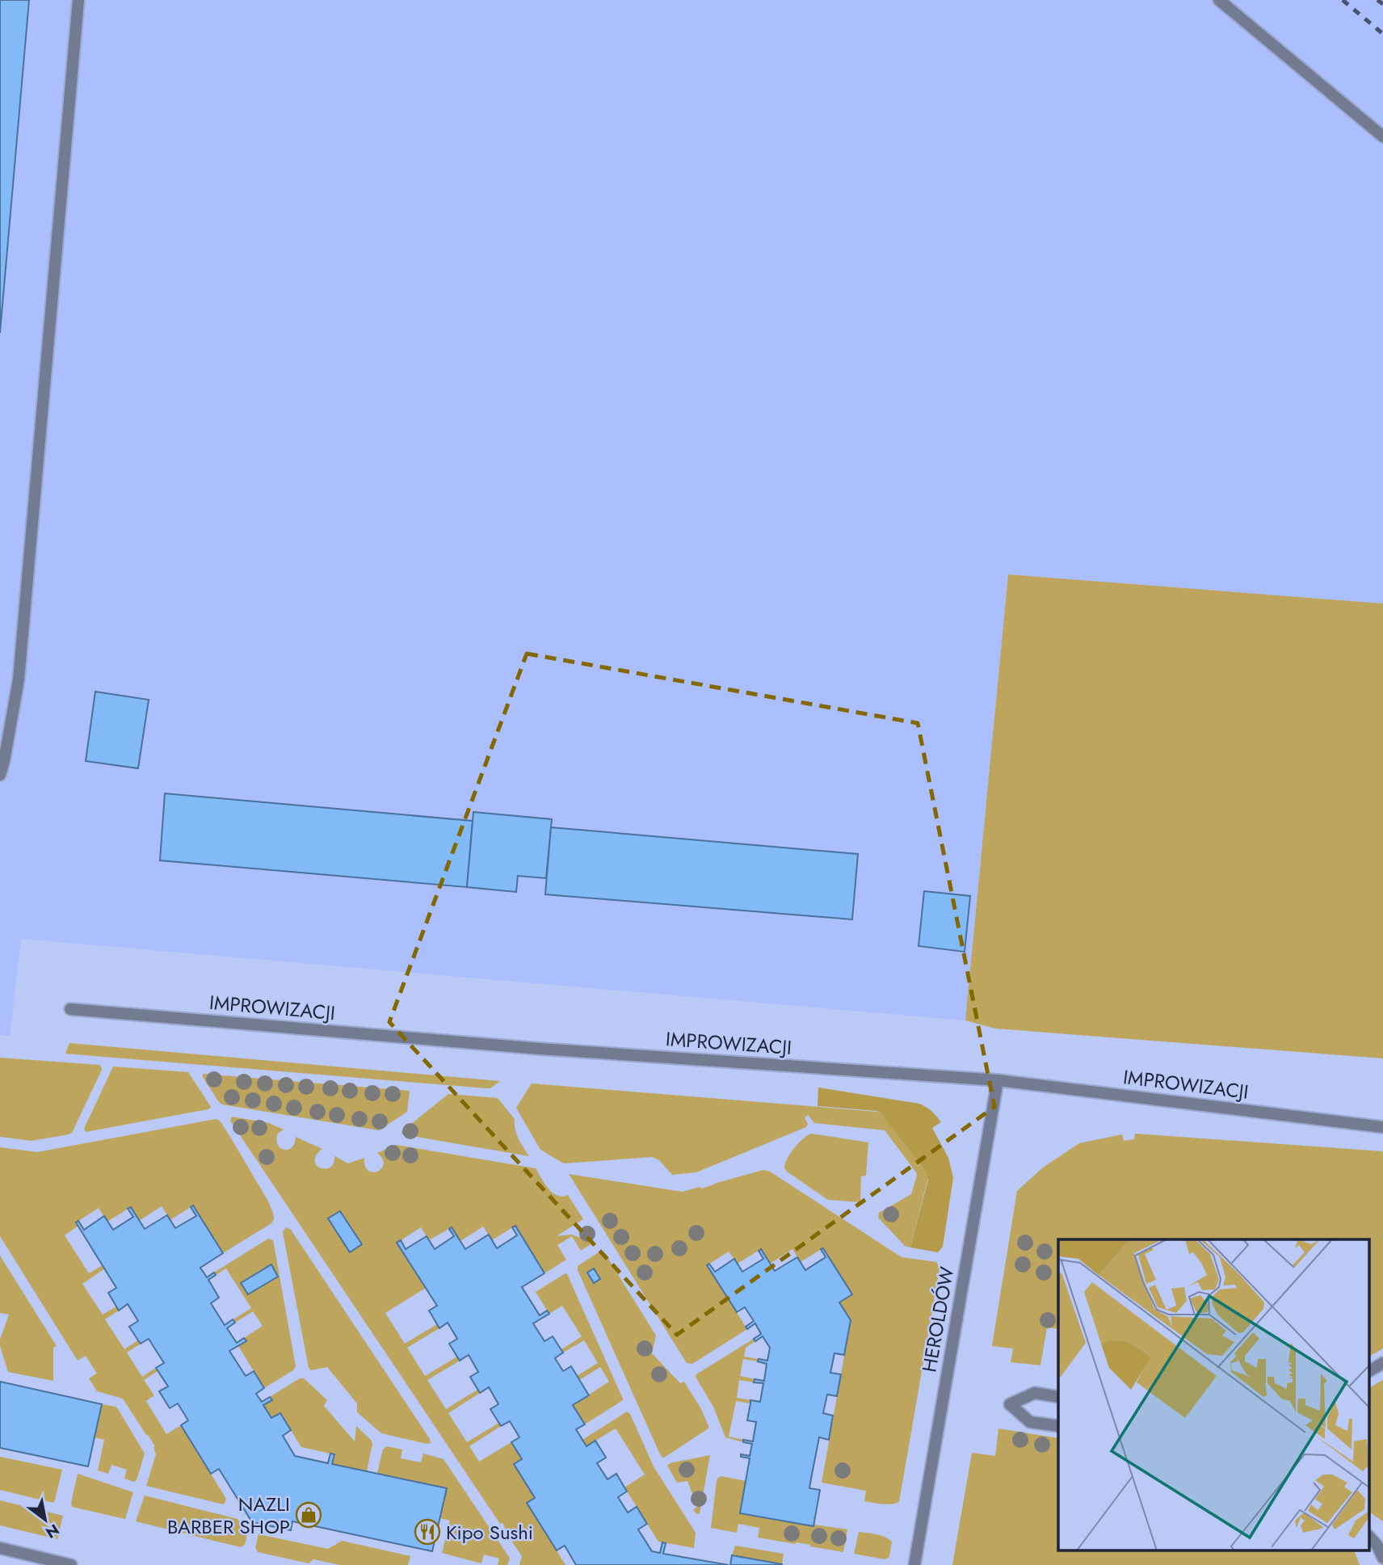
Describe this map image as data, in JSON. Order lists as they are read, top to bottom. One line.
{"streets":{"street":["IMPROWIZACJI","HEROLDÓW"]},"crossings":[["IMPROWIZACJI","HEROLDÓW"]],"places":{"shop":["NAZLI BARBER SHOP"],"restaurant":["Kipo Sushi"]},"north":"bottom right"}
